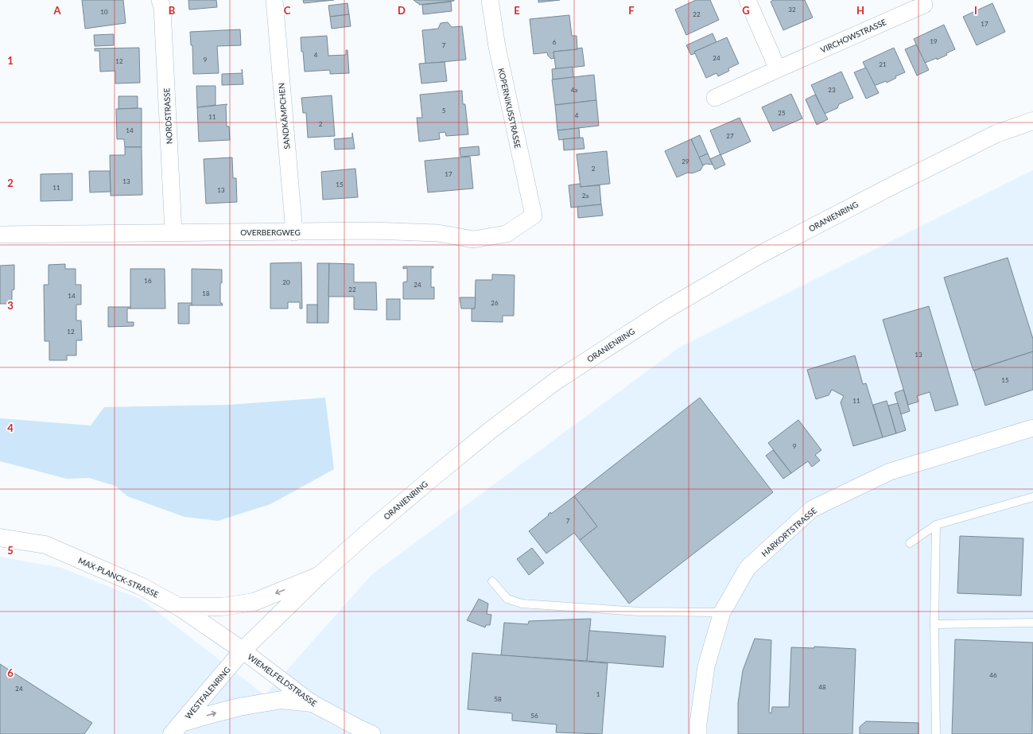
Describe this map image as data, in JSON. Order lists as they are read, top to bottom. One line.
{"streets":{"street":["VIRCHOWSTRASSE","KOPERNIKUSSTRASSE","NORDSTRASSE","SANDKÄMPCHEN","ORANIENRING","OVERBERGWEG","HARKORTSTRASSE","MAX-PLANCK-STRASSE","WIEMELFELDSTRASSE","WESTFALENRING"]},"crossings":[["KOPERNIKUSSTRASSE","OVERBERGWEG"],["NORDSTRASSE","OVERBERGWEG"],["SANDKÄMPCHEN","OVERBERGWEG"],["ORANIENRING","MAX-PLANCK-STRASSE"],["ORANIENRING","WIEMELFELDSTRASSE"],["ORANIENRING","WESTFALENRING"],["MAX-PLANCK-STRASSE","WIEMELFELDSTRASSE"],["MAX-PLANCK-STRASSE","WESTFALENRING"],["WIEMELFELDSTRASSE","WESTFALENRING"]],"house_numbers":["32","10","22","17","19","6","7","4","24","9","12","21","4a","23","5","25","4","11","2","14","27","29","2","17","13","15","11","13","2a","16","20","24","22","18","14","26","12","13","15","11","9","7","46","48","24","1","58","56"],"grid":{"columns":["A","B","C","D","E","F","G","H","I"],"rows":["1","2","3","4","5","6"]}}
